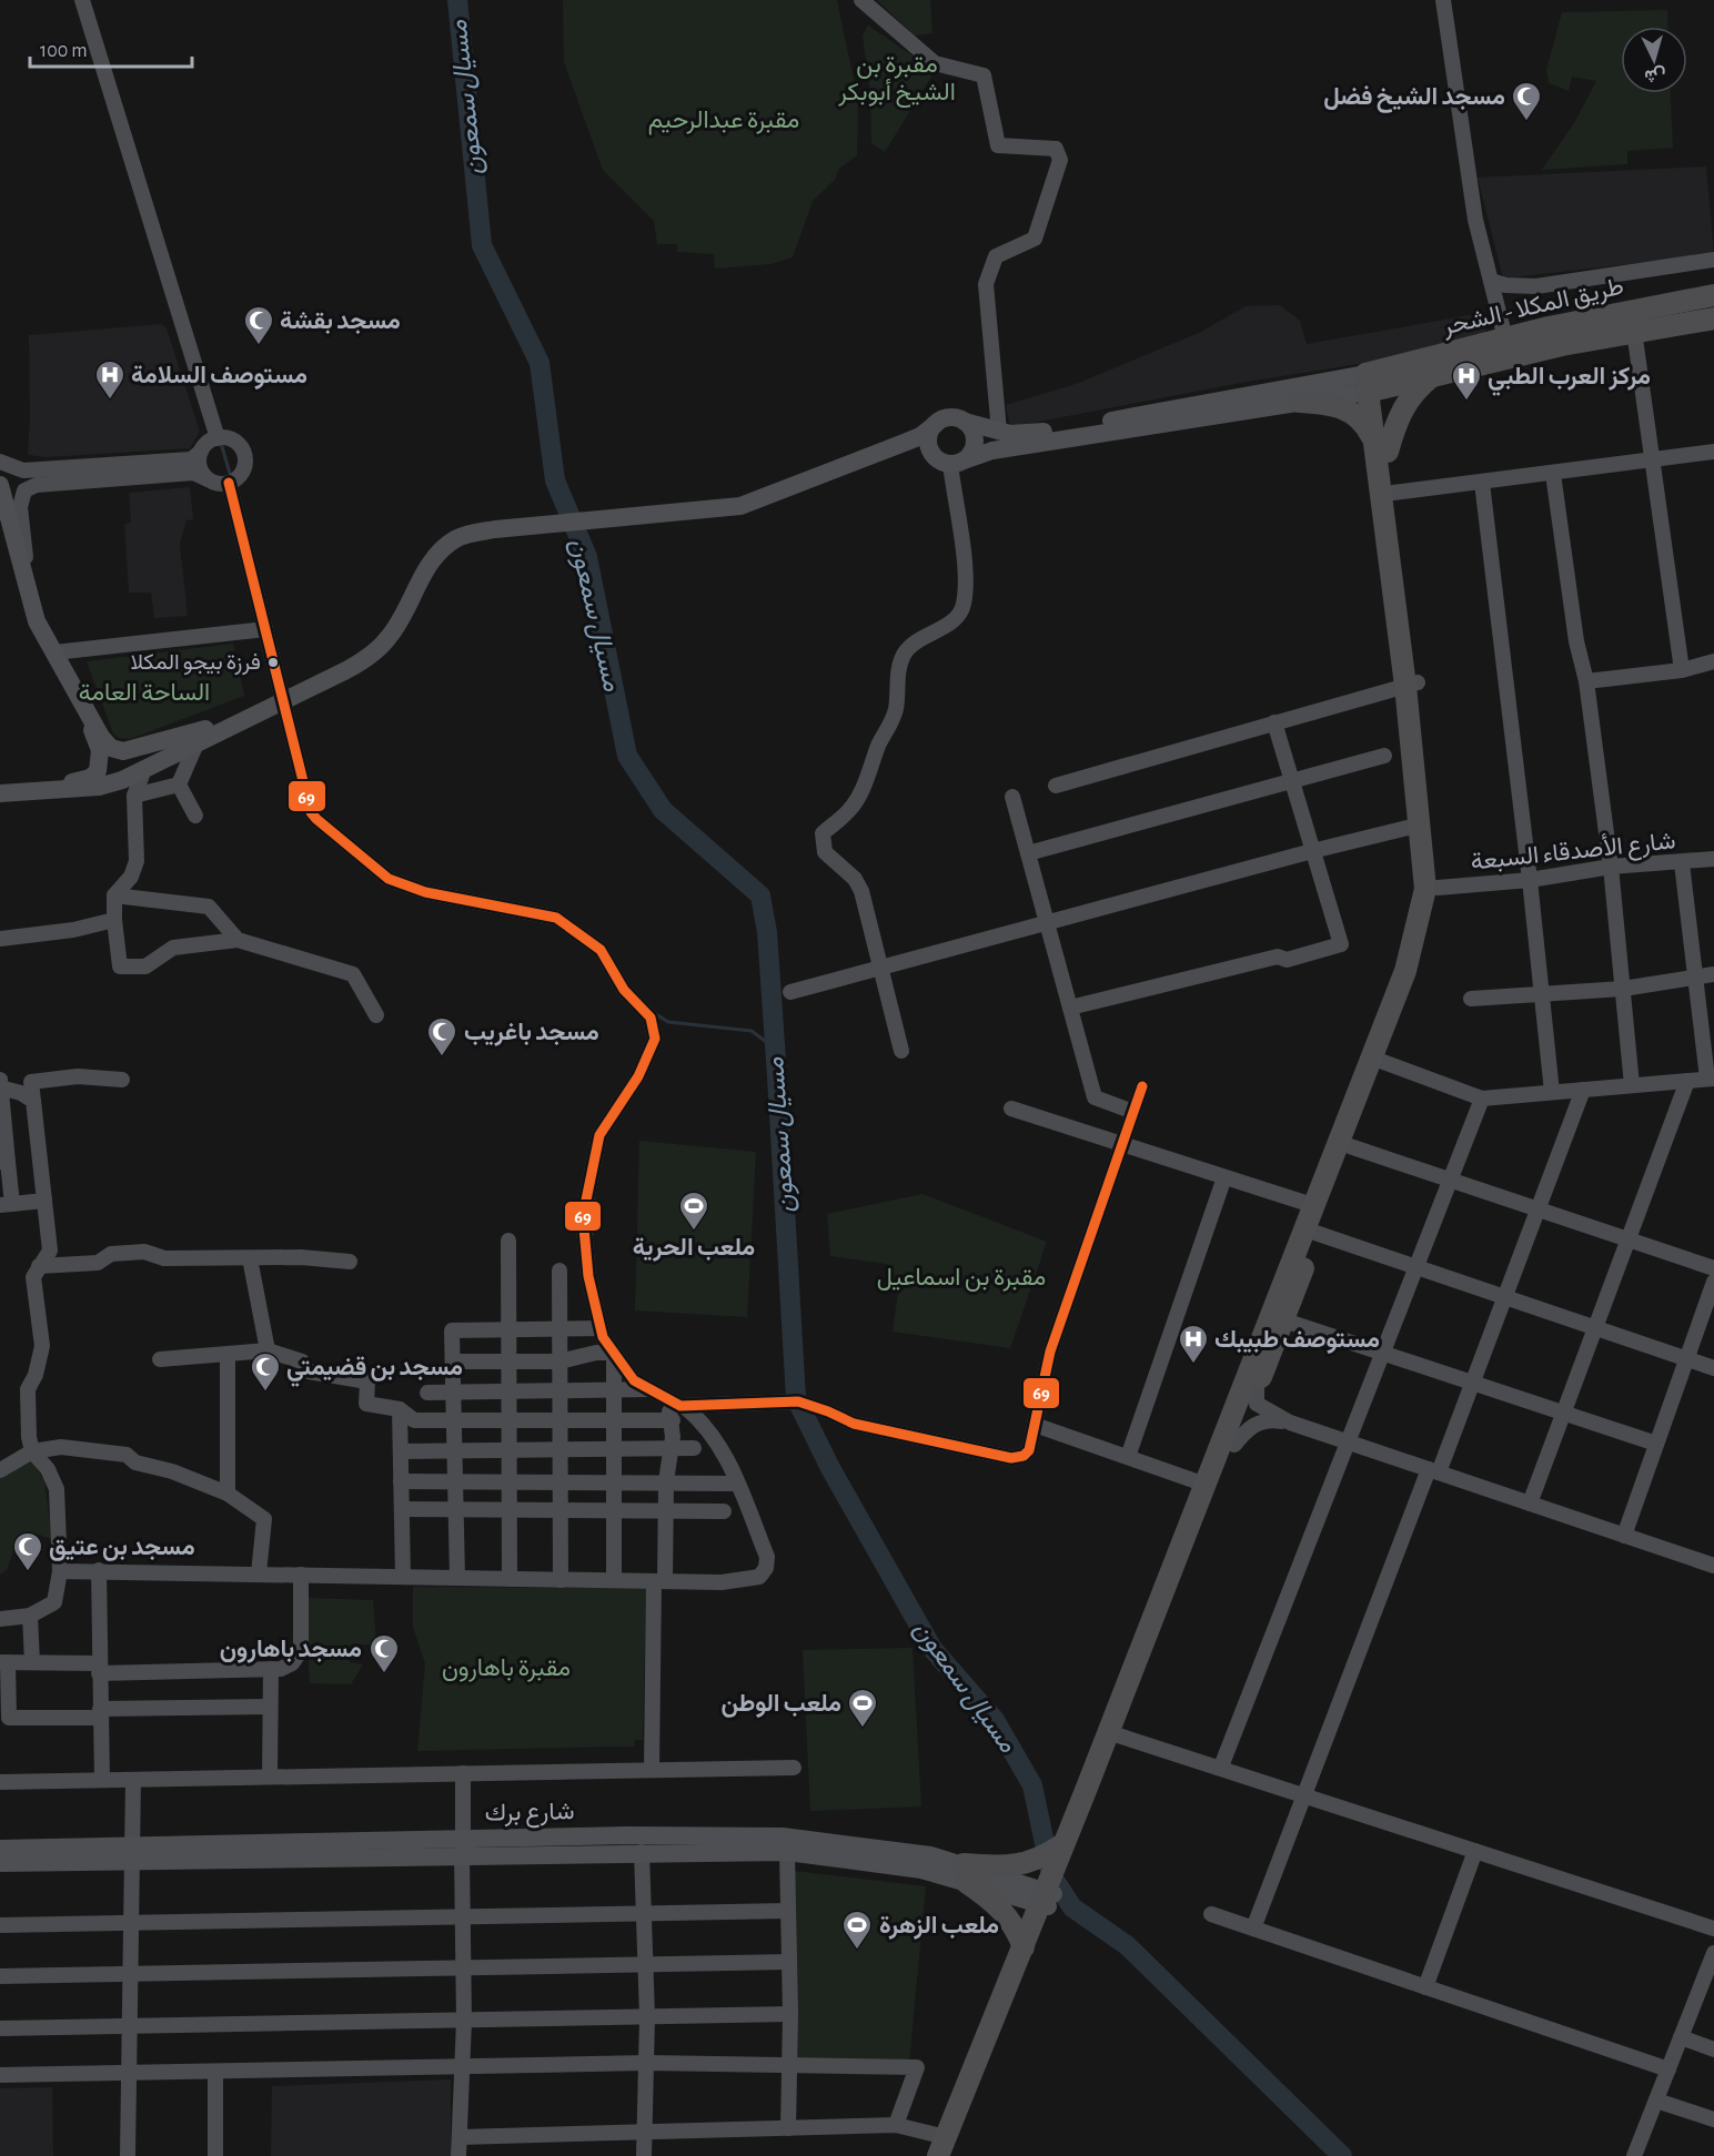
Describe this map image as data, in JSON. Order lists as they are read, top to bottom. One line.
{"streets":{"highway":["طريق المكلا - الشحر"],"main road":["شارع برك"],"street":["شارع الأصدقاء السبعة"]},"water":["مسيال سمعون"],"parks":["مقبرة بن الشيخ أبوبكر","مقبرة عبدالرحيم","الساحة العامة","مقبرة بن اسماعيل","مقبرة باهارون"],"places":{"mosque":["مسجد الشيخ فضل","مسجد بقشة","مسجد باغريب","مسجد بن قضيمتي","مسجد بن عتيق","مسجد باهارون"],"hospital":["مستوصف السلامة","مركز العرب الطبي","مستوصف طبيبك"],"other":["فرزة بيجو المكلا"],"sports":["ملعب الحرية","ملعب الوطن","ملعب الزهرة"]},"lines":["transit line 69"],"scale_bar":"100 m","north":"bottom"}
